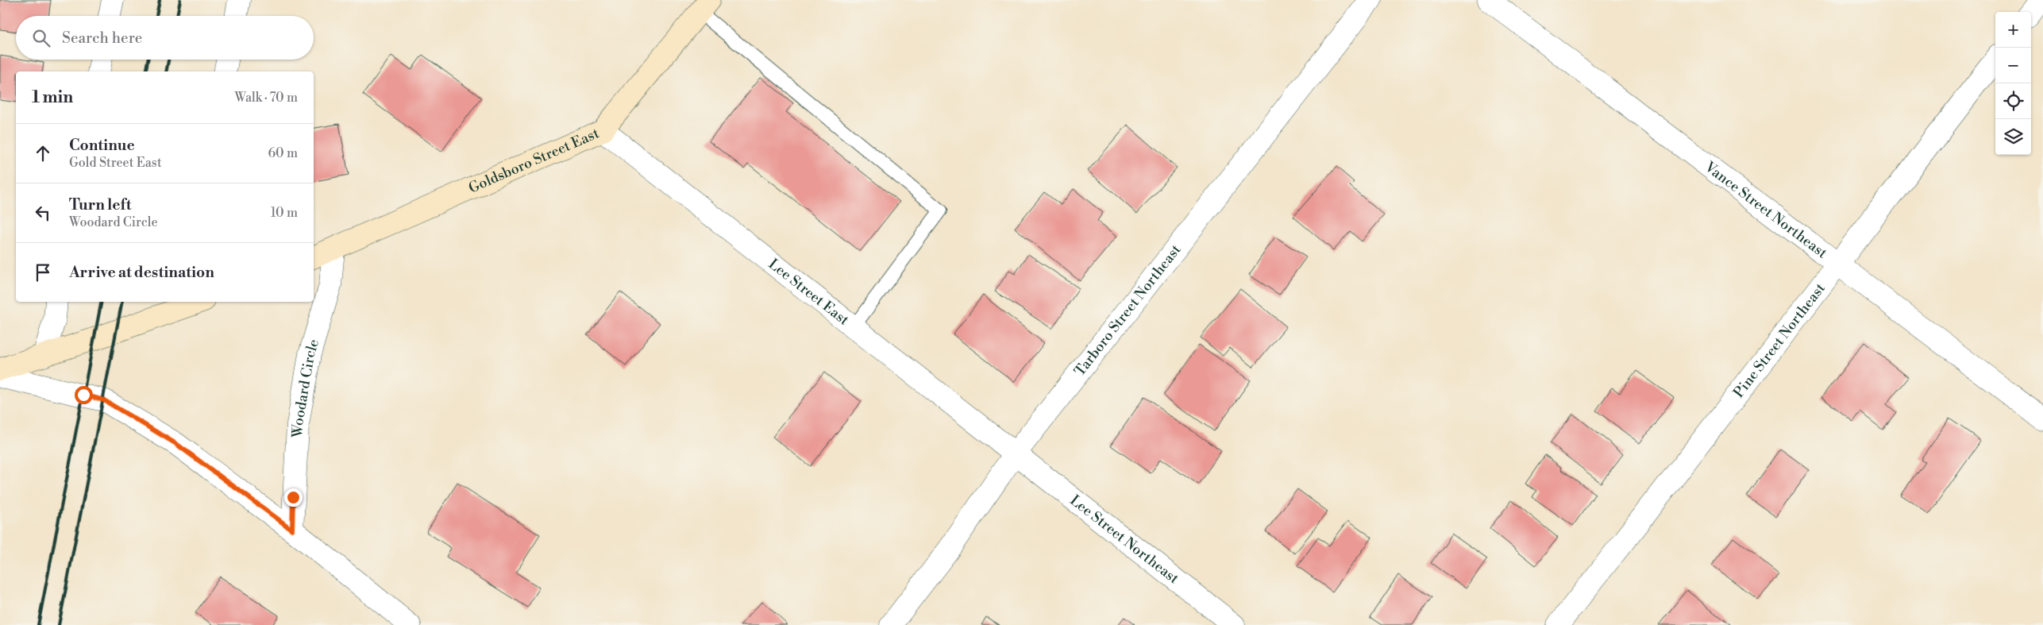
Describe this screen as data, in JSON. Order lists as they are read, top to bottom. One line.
{"streets":{"main road":["Goldsboro Street East"],"street":["Vance Street Northeast","Lee Street East","Tarboro Street Northeast","Pine Street Northeast","Woodard Circle","Lee Street Northeast"]},"crossings":[["Goldsboro Street East","Lee Street East"],["Goldsboro Street East","Woodard Circle"],["Vance Street Northeast","Pine Street Northeast"],["Lee Street East","Tarboro Street Northeast"],["Lee Street East","Lee Street Northeast"],["Tarboro Street Northeast","Lee Street Northeast"]],"page":{"map_buttons":["+","−"],"search":"Search here","heading":["1 min","Walk · 70 m"],"list":[["Continue","Gold Street East","60 m"],["Turn left","Woodard Circle","10 m"],"Arrive at destination"]}}
